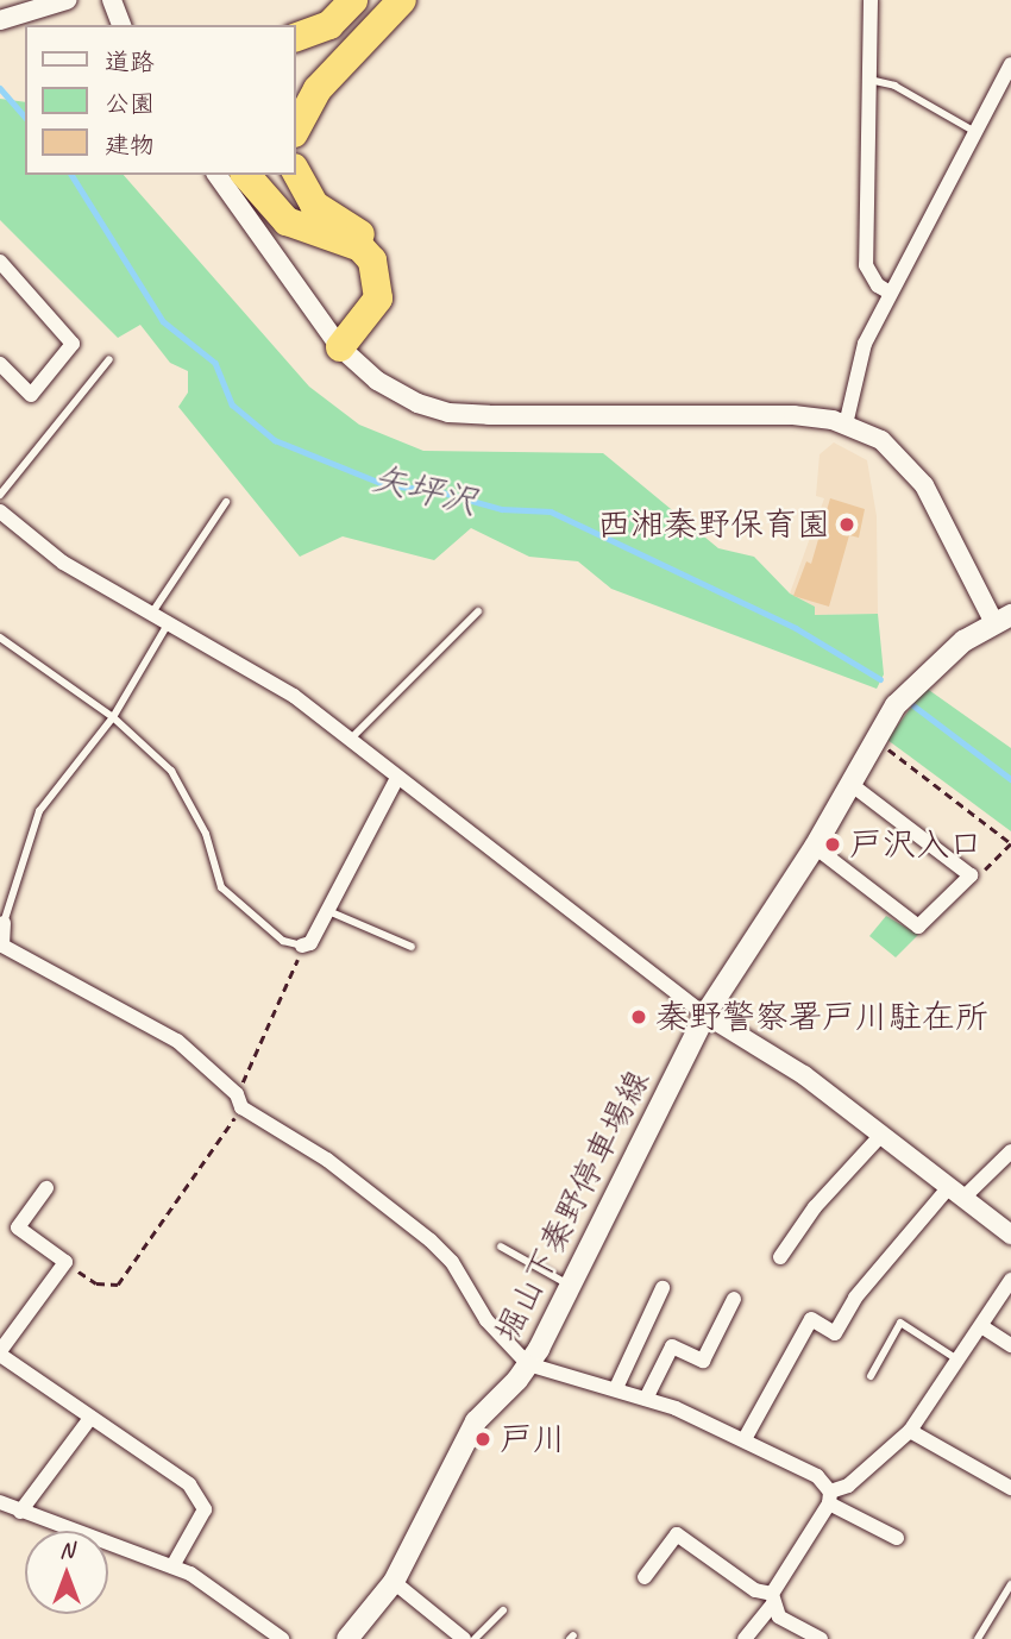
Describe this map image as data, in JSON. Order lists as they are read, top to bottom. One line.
{"streets":{"main road":["堀山下秦野停車場線"]},"water":["矢坪沢"],"places":["西湘秦野保育園","戸沢入口","秦野警察署戸川駐在所","戸川"],"legend":["道路","公園","建物"],"north":"top"}
